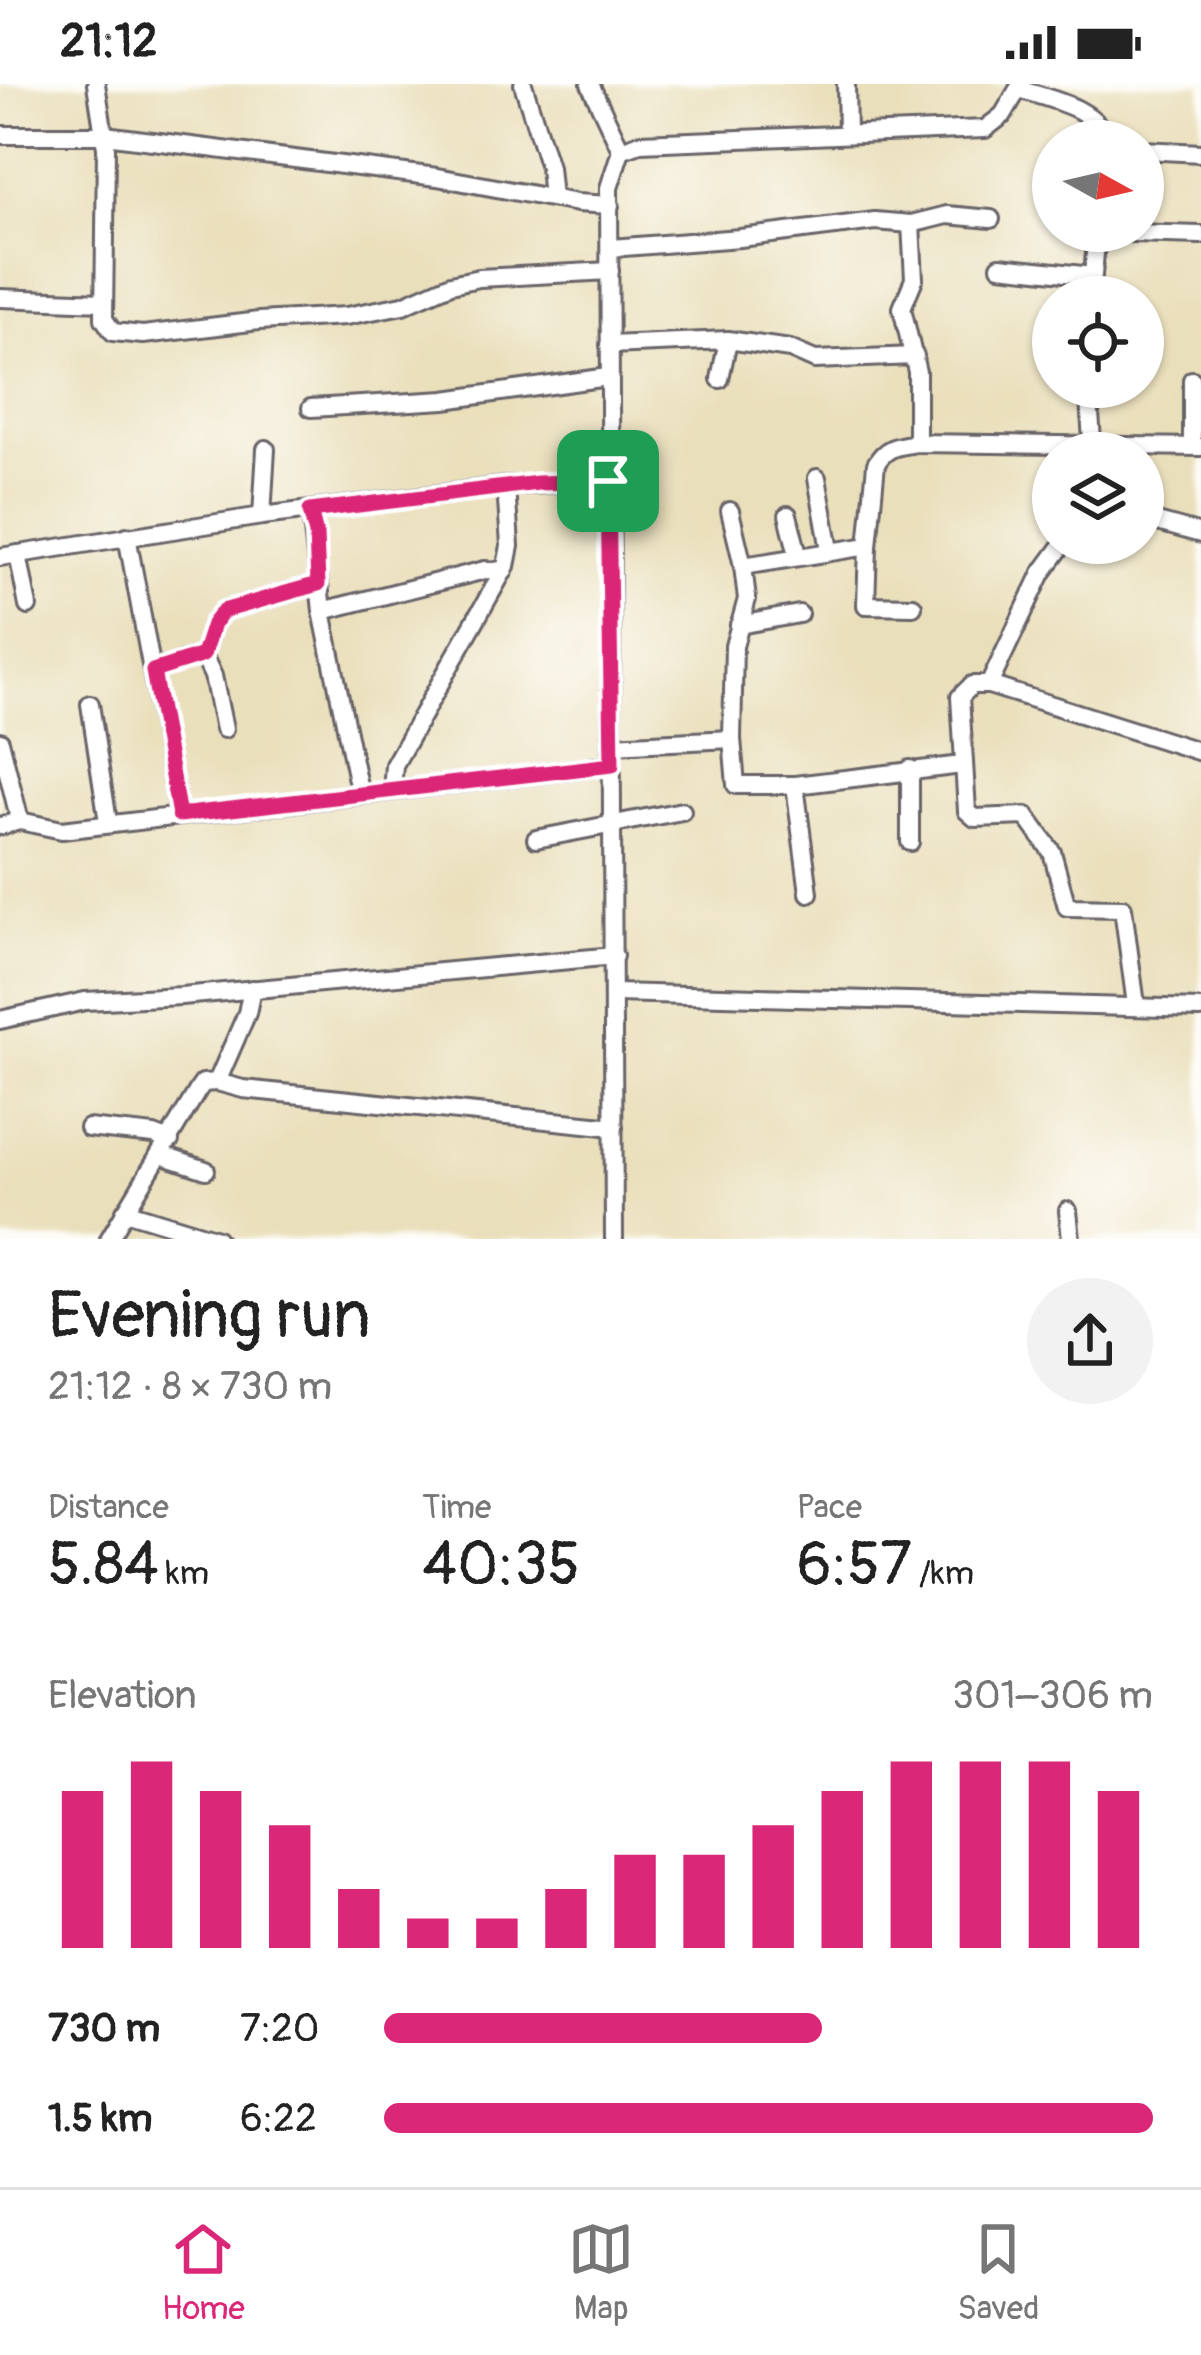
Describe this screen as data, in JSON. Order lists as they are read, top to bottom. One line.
{"north":"right","page":{"status":"21:12","heading":["Evening run","21:12 · 8 × 730 m"],"stats":[["Distance","5.84 km"],["Time","40:35"],["Pace","6:57 /km"]],"chart":["Elevation","301–306 m"],"list":[{"name":"730 m","note":"7:20"},{"name":"1.5 km","note":"6:22"}],"tabs":["Home","Map","Saved"]}}
